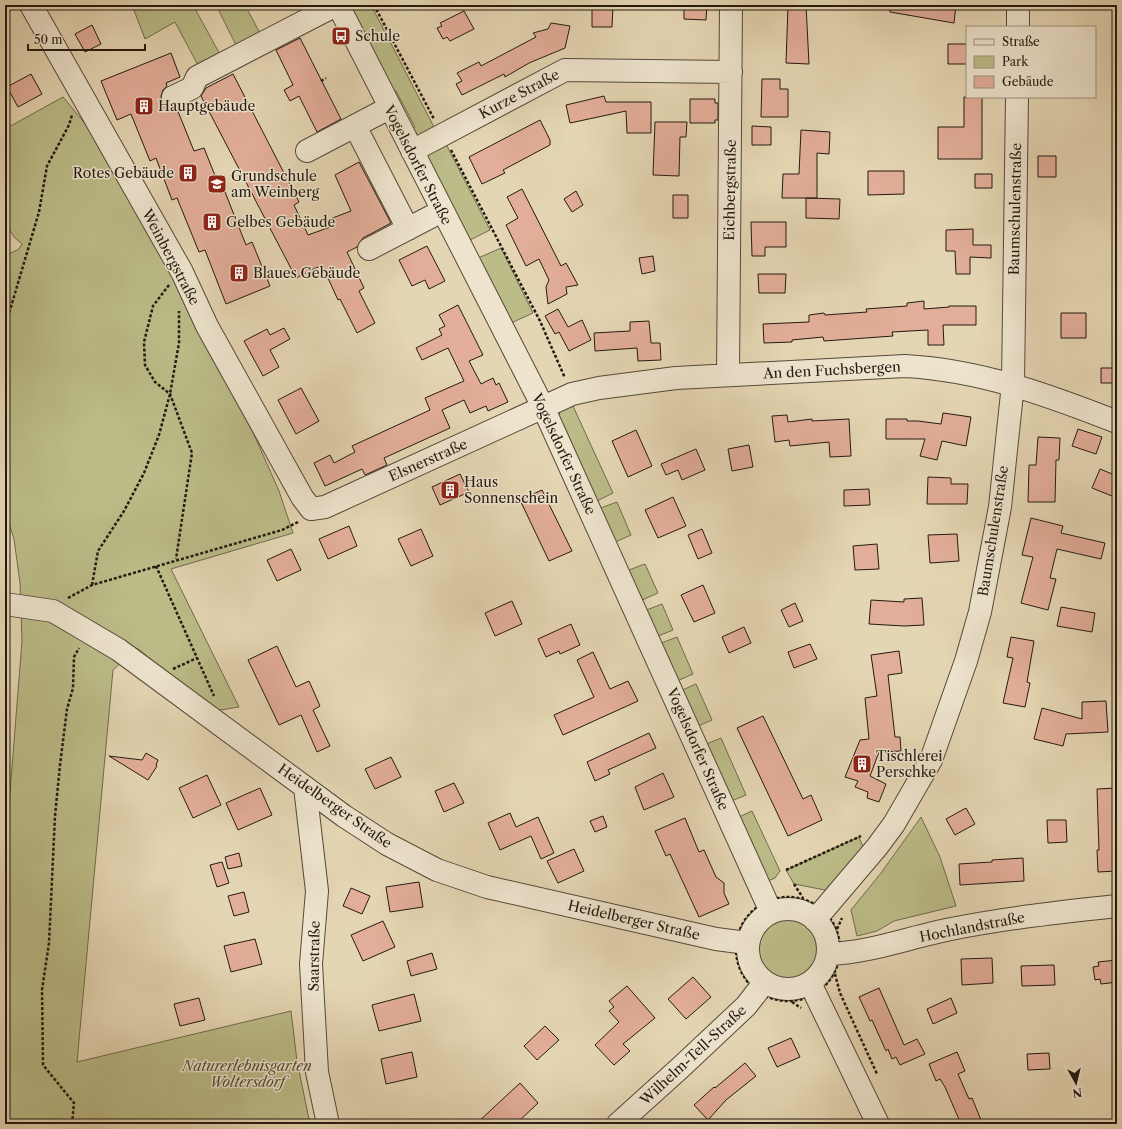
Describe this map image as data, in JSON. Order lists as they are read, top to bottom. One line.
{"streets":{"street":["Kurze Straße","Vogelsdorfer Straße","Eichbergstraße","Baumschulenstraße","Weinbergstraße","An den Fuchsbergen","Elsnerstraße","Heidelberger Straße","Hochlandstraße","Saarstraße","Wilhelm-Tell-Straße"]},"crossings":[["Kurze Straße","Vogelsdorfer Straße"],["Kurze Straße","Eichbergstraße"],["Vogelsdorfer Straße","Baumschulenstraße"],["Vogelsdorfer Straße","An den Fuchsbergen"],["Vogelsdorfer Straße","Elsnerstraße"],["Vogelsdorfer Straße","Heidelberger Straße"],["Vogelsdorfer Straße","Hochlandstraße"],["Vogelsdorfer Straße","Wilhelm-Tell-Straße"],["Eichbergstraße","An den Fuchsbergen"],["Baumschulenstraße","An den Fuchsbergen"],["Baumschulenstraße","Heidelberger Straße"],["Baumschulenstraße","Hochlandstraße"],["Baumschulenstraße","Wilhelm-Tell-Straße"],["Weinbergstraße","Elsnerstraße"],["An den Fuchsbergen","Elsnerstraße"],["Heidelberger Straße","Hochlandstraße"],["Heidelberger Straße","Saarstraße"],["Heidelberger Straße","Wilhelm-Tell-Straße"],["Hochlandstraße","Wilhelm-Tell-Straße"]],"parks":["Naturerlebnisgarten Woltersdorf"],"places":{"bus stop":["Schule"],"building":["Hauptgebäude","Rotes Gebäude","Gelbes Gebäude","Blaues Gebäude","Haus Sonnenschein","Tischlerei Perschke"],"school or university":["Grundschule am Weinberg"]},"legend":["Straße","Park","Gebäude"],"scale_bar":"50 m","north":"bottom"}
